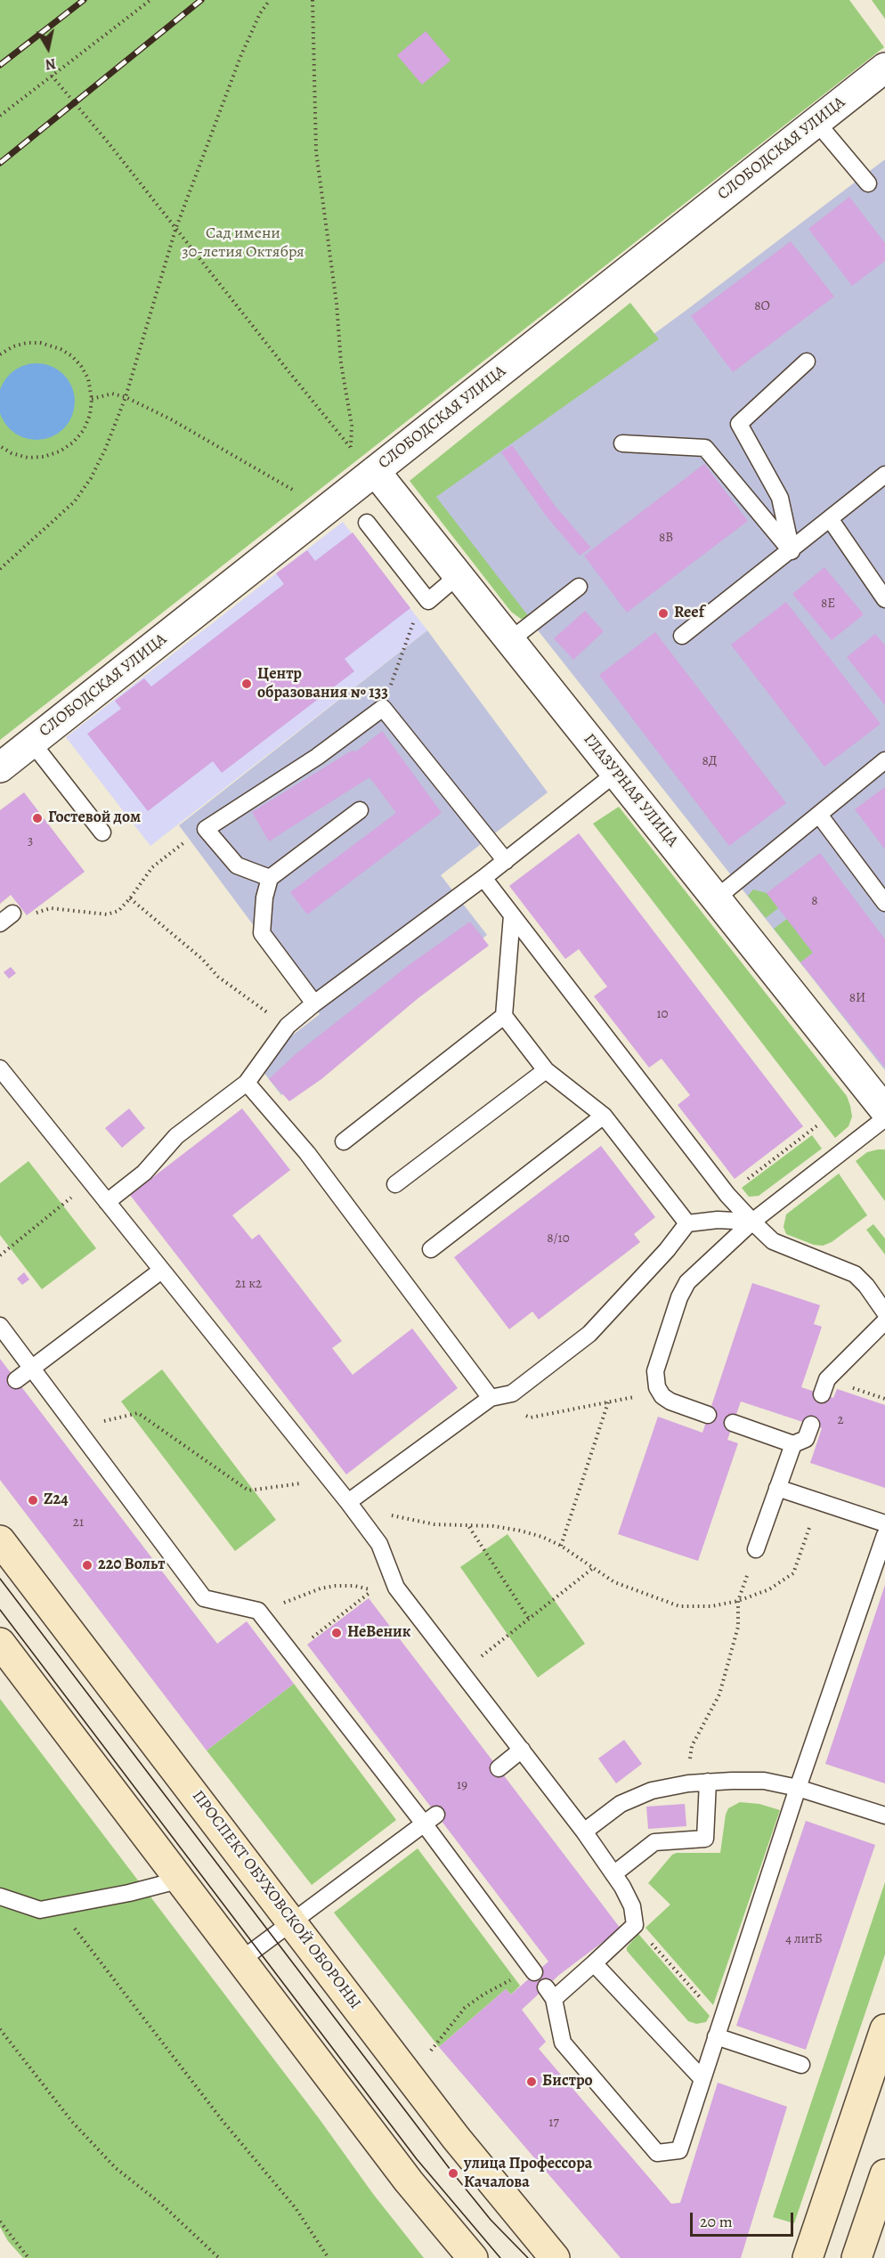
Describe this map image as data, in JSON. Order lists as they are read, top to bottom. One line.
{"streets":{"main road":["ПРОСПЕКТ ОБУХОВСКОЙ ОБОРОНЫ"],"street":["СЛОБОДСКАЯ УЛИЦА","ГЛАЗУРНАЯ УЛИЦА"]},"crossings":[["СЛОБОДСКАЯ УЛИЦА","ГЛАЗУРНАЯ УЛИЦА"]],"parks":["Сад имени 30-летия Октября"],"places":["Reef","Центр образования № 133","Гостевой дом","Z24","220 Вольт","НеВеник","Бистро","улица Профессора Качалова"],"house_numbers":["8О","8В","8Е","8Д","3","8","8И","10","8/10","21 к2","2","21","19","4 литБ","17"],"scale_bar":"20 m","north":"bottom"}
